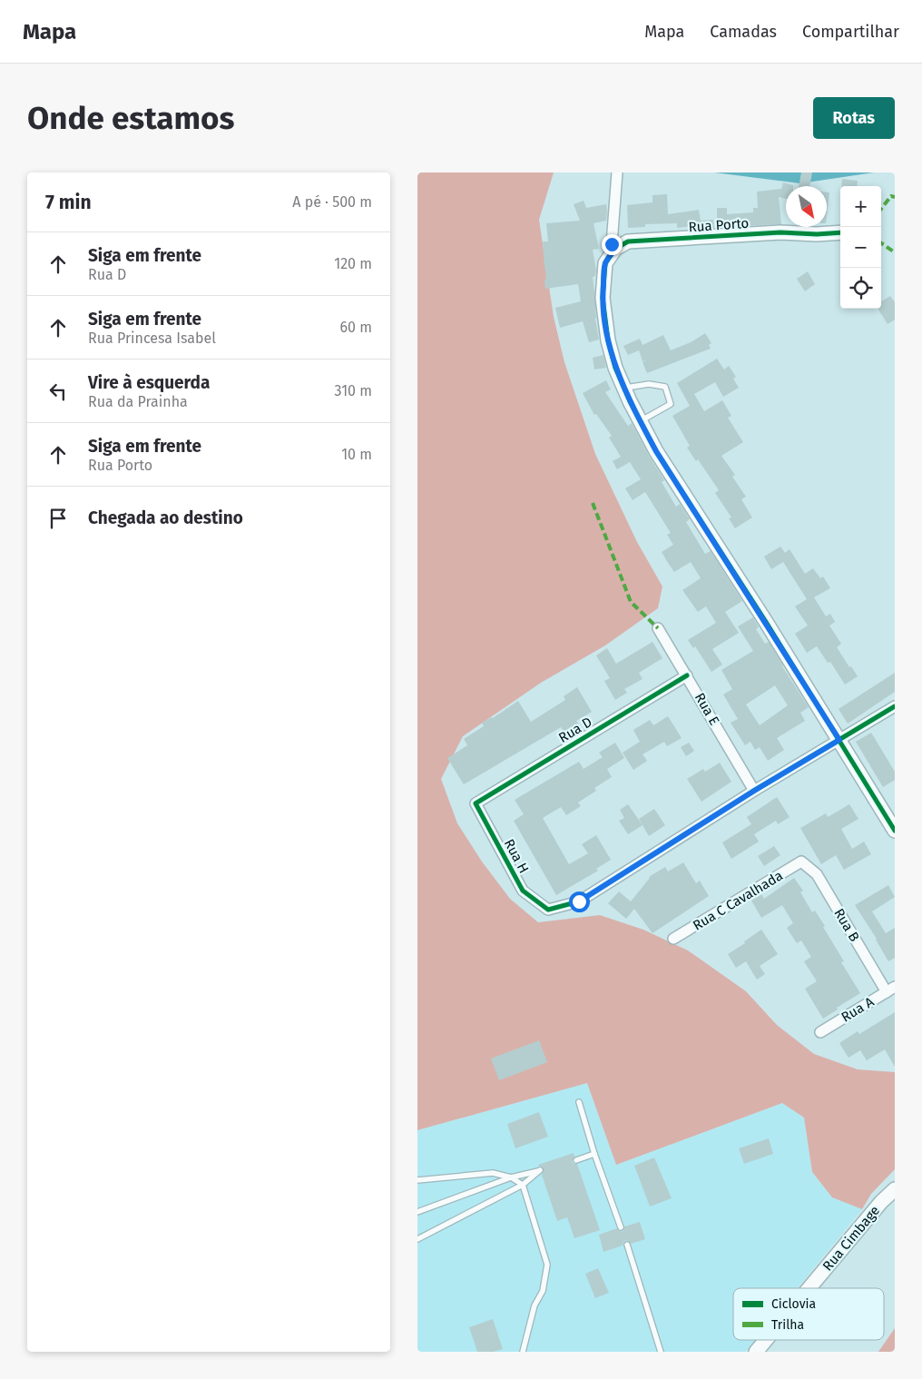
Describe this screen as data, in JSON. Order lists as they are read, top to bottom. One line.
{"streets":{"street":["Rua Porto","Rua E","Rua D","Rua H","Rua C Cavalhada","Rua B","Rua A","Rua Cimbage"]},"crossings":[["Rua E","Rua D"],["Rua E","Rua H"],["Rua D","Rua H"],["Rua C Cavalhada","Rua B"],["Rua B","Rua A"]],"legend":["Ciclovia","Trilha"],"north":"bottom right","page":{"header":"Mapa","nav":["Mapa","Camadas","Compartilhar"],"buttons":"Rotas","title":"Onde estamos","heading":["7 min","A pé · 500 m"],"map_buttons":["+","−"],"list":[["Siga em frente","Rua D","120 m"],["Siga em frente","Rua Princesa Isabel","60 m"],["Vire à esquerda","Rua da Prainha","310 m"],["Siga em frente","Rua Porto","10 m"],"Chegada ao destino"]}}
